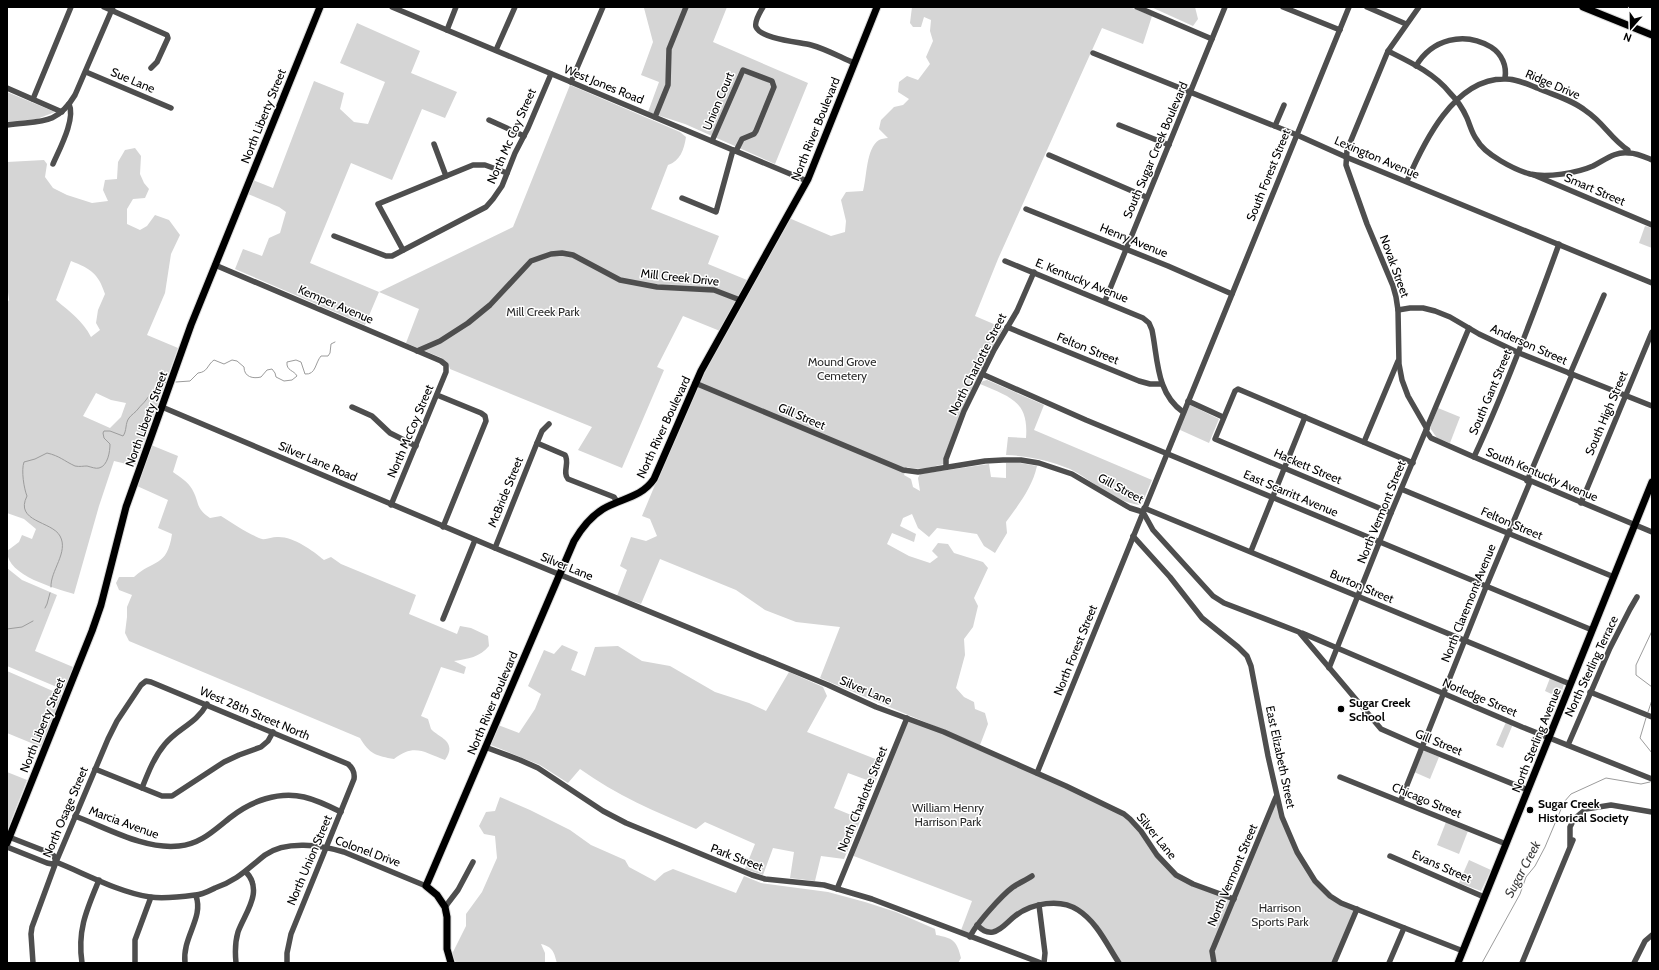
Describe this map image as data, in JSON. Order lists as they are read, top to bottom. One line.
{"streets":{"main road":["North Liberty Street","North River Boulevard","North Sterling Avenue"],"street":["Sue Lane","West Jones Road","Ridge Drive","Union Court","North Mc Coy Street","South Sugar Creek Boulevard","Lexington Avenue","South Forest Street","Smart Street","Henry Avenue","Novak Street","Mill Creek Drive","E. Kentucky Avenue","Kemper Avenue","Anderson Street","Felton Street","North Charlotte Street","South Gant Street","South High Street","Gill Street","North McCoy Street","Silver Lane Road","Hackett Street","South Kentucky Avenue","McBride Street","East Scarritt Avenue","North Vermont Street","Silver Lane","Burton Street","North Claremont Avenue","North Forest Street","North Sterling Terrace","Norledge Street","West 28th Street North","East Elizabeth Street","Chicago Street","North Osage Street","Marcia Avenue","Colonel Drive","Park Street","North Union Street","Evans Street"]},"crossings":[["West Jones Road","Union Court"],["West Jones Road","North River Boulevard"],["West Jones Road","North Mc Coy Street"],["Ridge Drive","Lexington Avenue"],["Ridge Drive","Smart Street"],["North Liberty Street","Kemper Avenue"],["North Liberty Street","Silver Lane Road"],["North Liberty Street","Colonel Drive"],["North River Boulevard","Mill Creek Drive"],["North River Boulevard","Gill Street"],["North River Boulevard","Silver Lane"],["North River Boulevard","Colonel Drive"],["North River Boulevard","Park Street"],["South Sugar Creek Boulevard","Lexington Avenue"],["South Sugar Creek Boulevard","Henry Avenue"],["South Sugar Creek Boulevard","E. Kentucky Avenue"],["Lexington Avenue","South Forest Street"],["Lexington Avenue","Novak Street"],["Lexington Avenue","South Gant Street"],["South Forest Street","Henry Avenue"],["Novak Street","Anderson Street"],["Novak Street","South Kentucky Avenue"],["Novak Street","North Vermont Street"],["Mill Creek Drive","Kemper Avenue"],["E. Kentucky Avenue","Felton Street"],["E. Kentucky Avenue","North Charlotte Street"],["Kemper Avenue","North McCoy Street"],["Anderson Street","South Gant Street"],["Anderson Street","South High Street"],["Anderson Street","North Vermont Street"],["Anderson Street","North Claremont Avenue"],["Felton Street","North Charlotte Street"],["Felton Street","North Vermont Street"],["Felton Street","North Claremont Avenue"],["Felton Street","North Sterling Avenue"],["North Charlotte Street","Gill Street"],["North Charlotte Street","East Scarritt Avenue"],["North Charlotte Street","Silver Lane"],["North Charlotte Street","Park Street"],["South Gant Street","South Kentucky Avenue"],["South High Street","South Kentucky Avenue"],["Gill Street","North Vermont Street"],["Gill Street","Burton Street"],["Gill Street","North Claremont Avenue"],["Gill Street","North Forest Street"],["Gill Street","Norledge Street"],["Gill Street","North Sterling Avenue"],["North McCoy Street","Silver Lane Road"],["Silver Lane Road","Silver Lane"],["Hackett Street","North Vermont Street"],["South Kentucky Avenue","North Vermont Street"],["South Kentucky Avenue","North Claremont Avenue"],["South Kentucky Avenue","North Sterling Avenue"],["McBride Street","Silver Lane"],["East Scarritt Avenue","North Vermont Street"],["East Scarritt Avenue","North Claremont Avenue"],["East Scarritt Avenue","North Sterling Avenue"],["North Vermont Street","Silver Lane"],["North Vermont Street","Burton Street"],["North Vermont Street","Norledge Street"],["North Vermont Street","East Elizabeth Street"],["Silver Lane","North Forest Street"],["Burton Street","North Claremont Avenue"],["Burton Street","North Forest Street"],["Burton Street","North Sterling Avenue"],["North Claremont Avenue","Norledge Street"],["North Claremont Avenue","Chicago Street"],["North Forest Street","East Elizabeth Street"],["North Sterling Terrace","Norledge Street"],["Norledge Street","North Sterling Avenue"],["West 28th Street North","North Osage Street"],["West 28th Street North","North Union Street"],["North Sterling Avenue","East Elizabeth Street"],["North Sterling Avenue","Chicago Street"],["North Sterling Avenue","Evans Street"],["North Osage Street","Marcia Avenue"],["North Osage Street","Colonel Drive"],["Marcia Avenue","North Union Street"],["Colonel Drive","North Union Street"]],"water":["Sugar Creek"],"parks":["Mill Creek Park","Mound Grove Cemetery","William Henry Harrison Park","Harrison Sports Park"],"places":["Sugar Creek School","Sugar Creek Historical Society"],"north":"bottom"}
